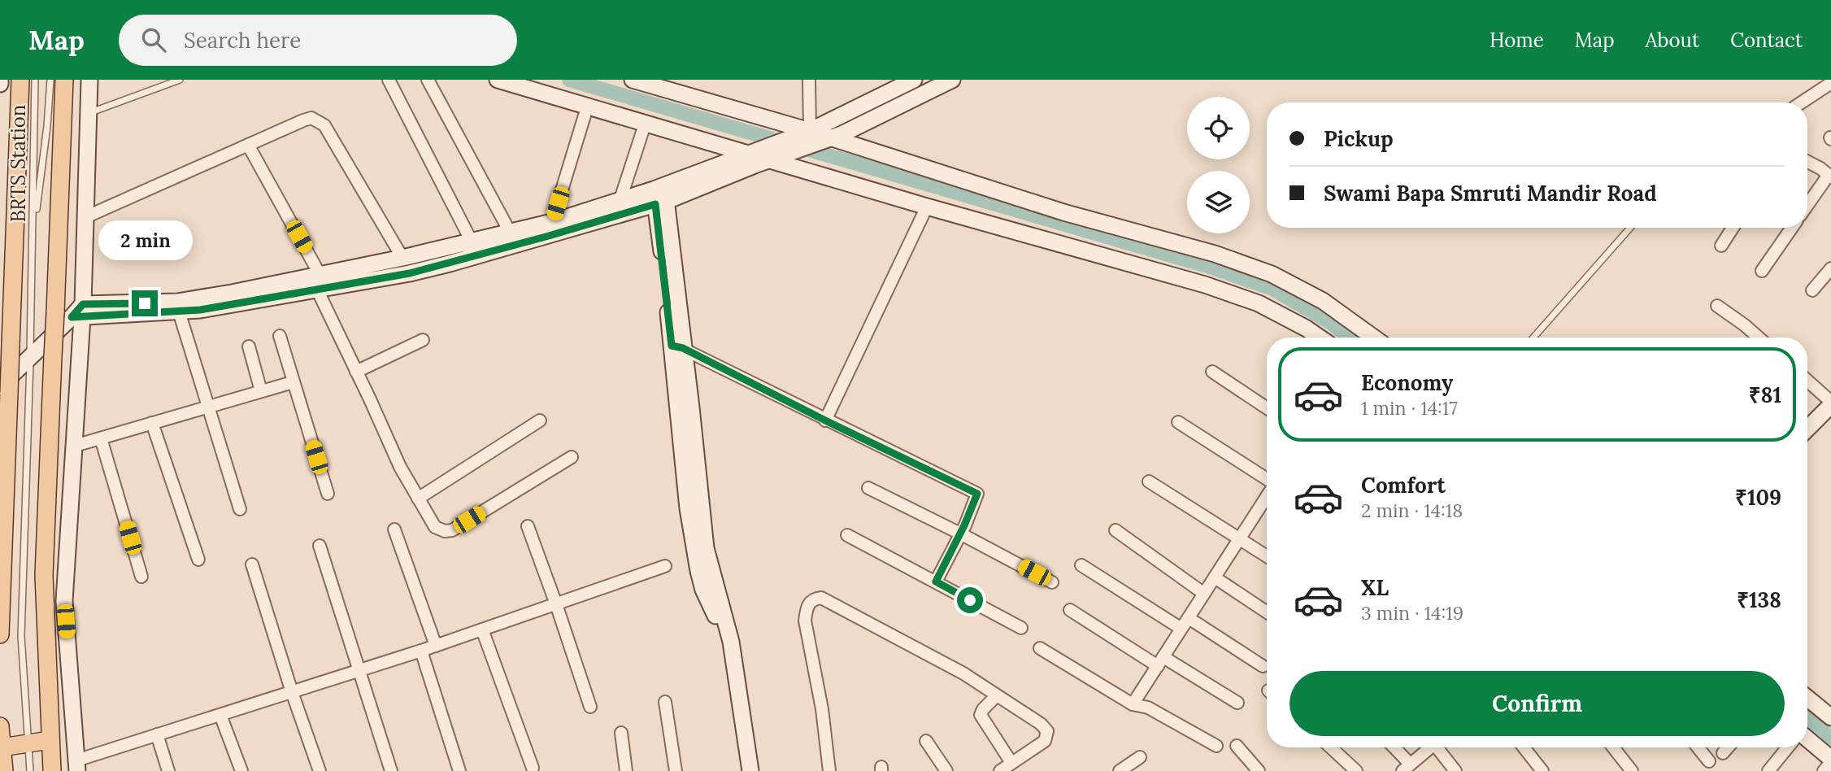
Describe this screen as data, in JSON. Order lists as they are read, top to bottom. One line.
{"streets":{"lane":["BRTS Station"]},"page":{"header":"Map","search":"Search here","nav":["Home","Map","About","Contact"],"banner":["Pickup","Swami Bapa Smruti Mandir Road"],"bubble":"2 min","list":[{"name":"Economy","note":"1 min · 14:17","value":"₹81"},{"name":"Comfort","note":"2 min · 14:18","value":"₹109"},{"name":"XL","note":"3 min · 14:19","value":"₹138"}],"buttons":"Confirm"}}
